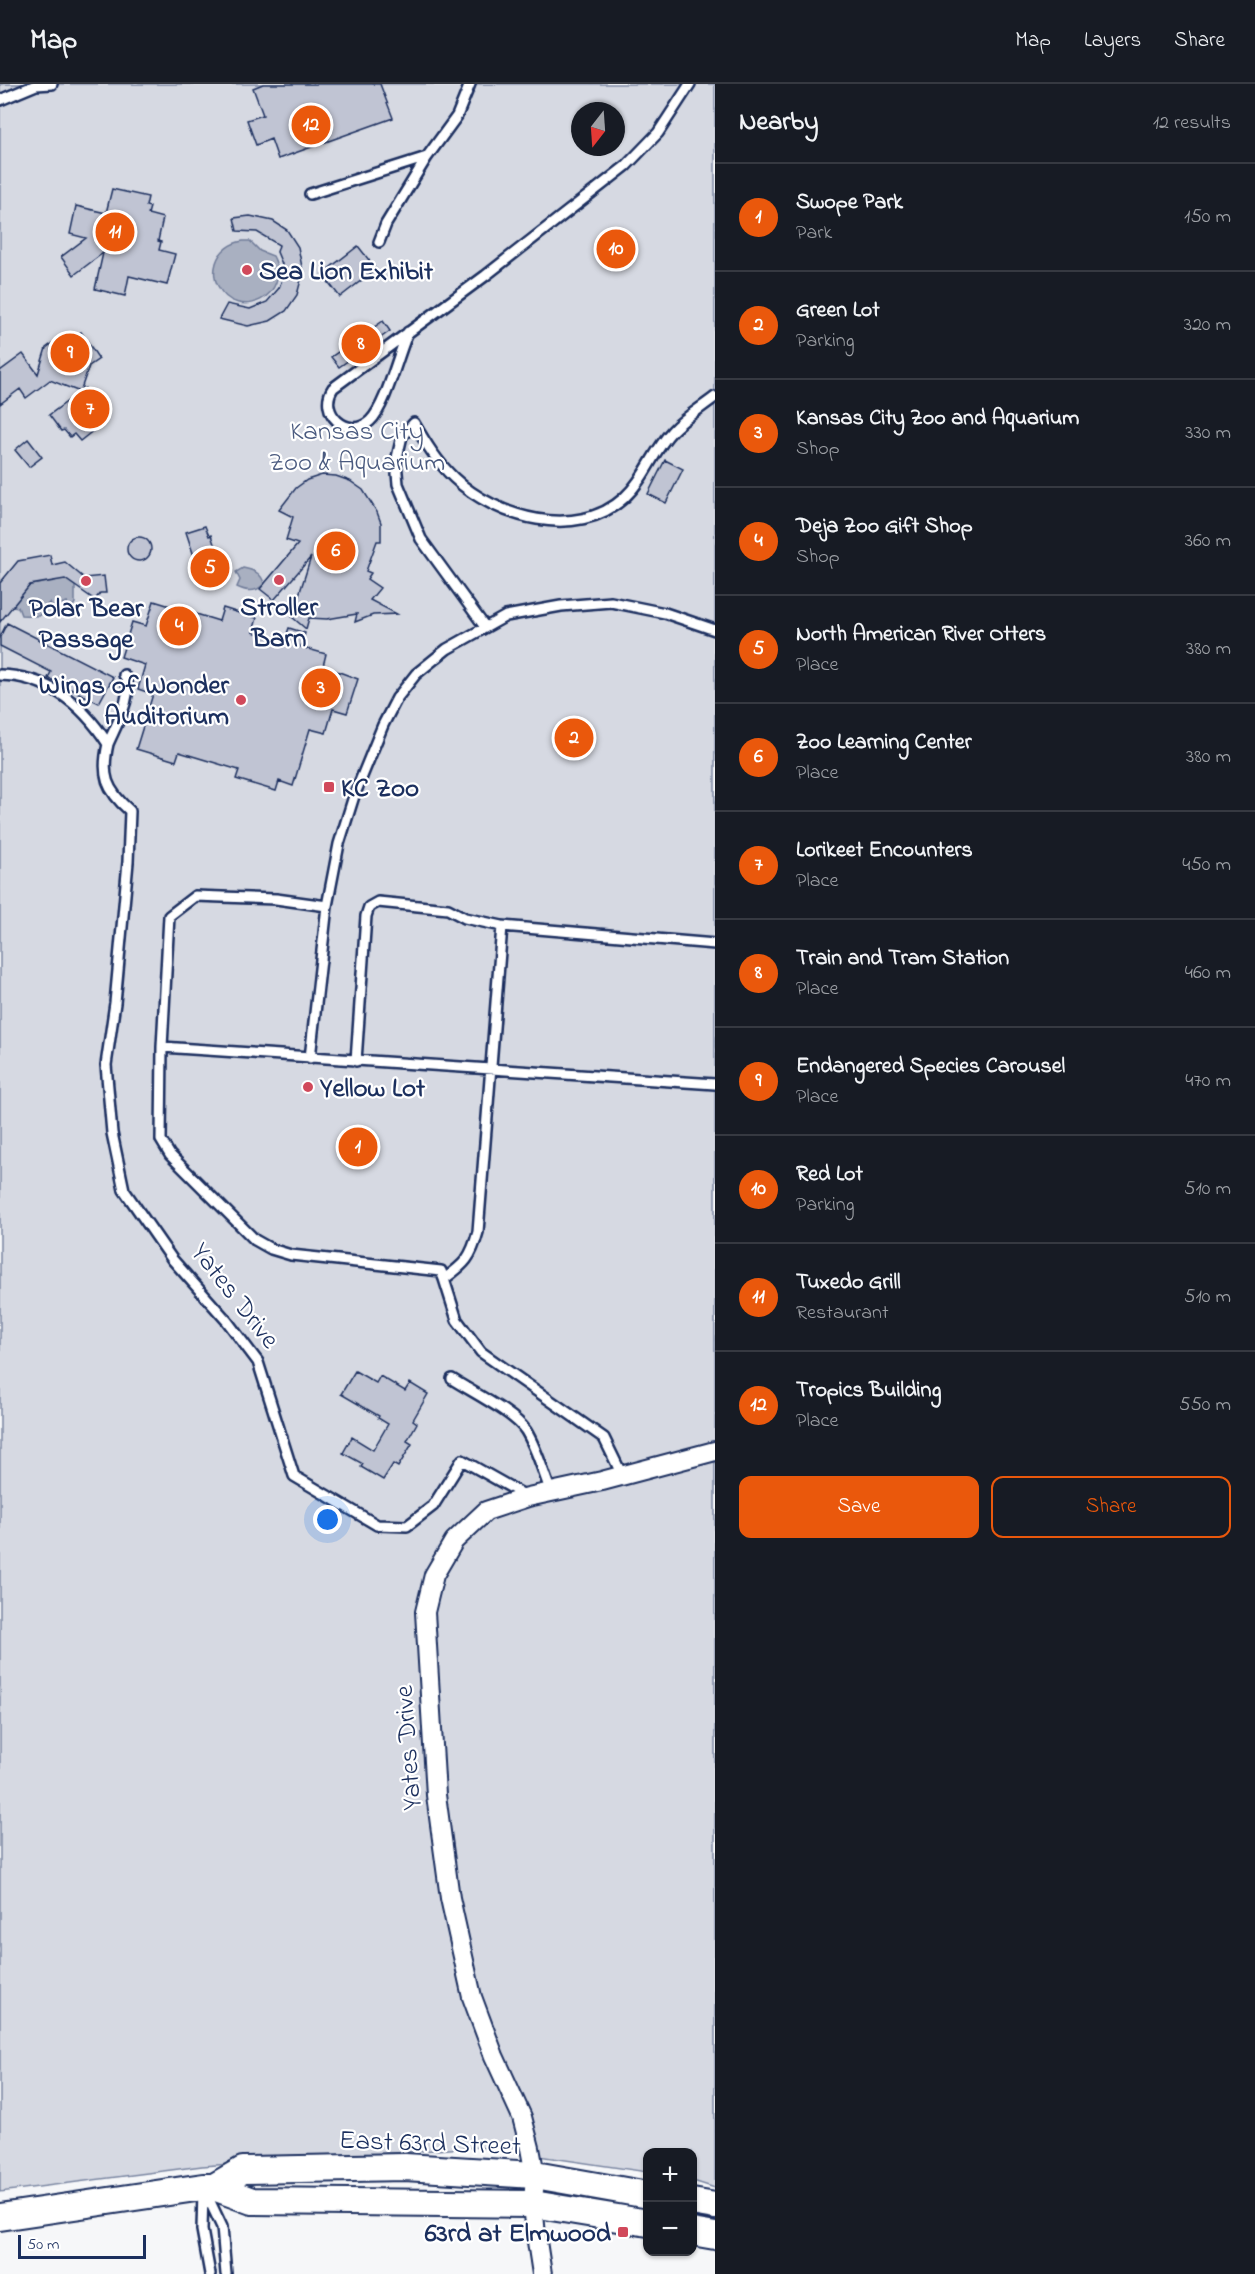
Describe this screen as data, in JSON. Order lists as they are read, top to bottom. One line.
{"streets":{"main road":["East 63rd Street"],"street":["Yates Drive"]},"crossings":[["Yates Drive","East 63rd Street"]],"parks":["Kansas City Zoo & Aquarium"],"places":{"other":["Sea Lion Exhibit","Stroller Barn","Polar Bear Passage","Wings of Wonder Auditorium","Yellow Lot"],"transit":["KC Zoo","63rd at Elmwood"]},"scale_bar":"50 m","north":"bottom","page":{"header":"Map","nav":["Map","Layers","Share"],"heading":["Nearby","12 results"],"pins":["12","11","10","8","9","7","6","5","4","3","2","1"],"list":[{"mark":"1","name":"Swope Park","note":"Park","value":"150 m"},{"mark":"2","name":"Green Lot","note":"Parking","value":"320 m"},{"mark":"3","name":"Kansas City Zoo and Aquarium","note":"Shop","value":"330 m"},{"mark":"4","name":"Deja Zoo Gift Shop","note":"Shop","value":"360 m"},{"mark":"5","name":"North American River Otters","note":"Place","value":"380 m"},{"mark":"6","name":"Zoo Learning Center","note":"Place","value":"380 m"},{"mark":"7","name":"Lorikeet Encounters","note":"Place","value":"450 m"},{"mark":"8","name":"Train and Tram Station","note":"Place","value":"460 m"},{"mark":"9","name":"Endangered Species Carousel","note":"Place","value":"470 m"},{"mark":"10","name":"Red Lot","note":"Parking","value":"510 m"},{"mark":"11","name":"Tuxedo Grill","note":"Restaurant","value":"510 m"},{"mark":"12","name":"Tropics Building","note":"Place","value":"550 m"}],"buttons":["Save","Share"],"map_buttons":["+","−"],"scale":"50 m"}}
